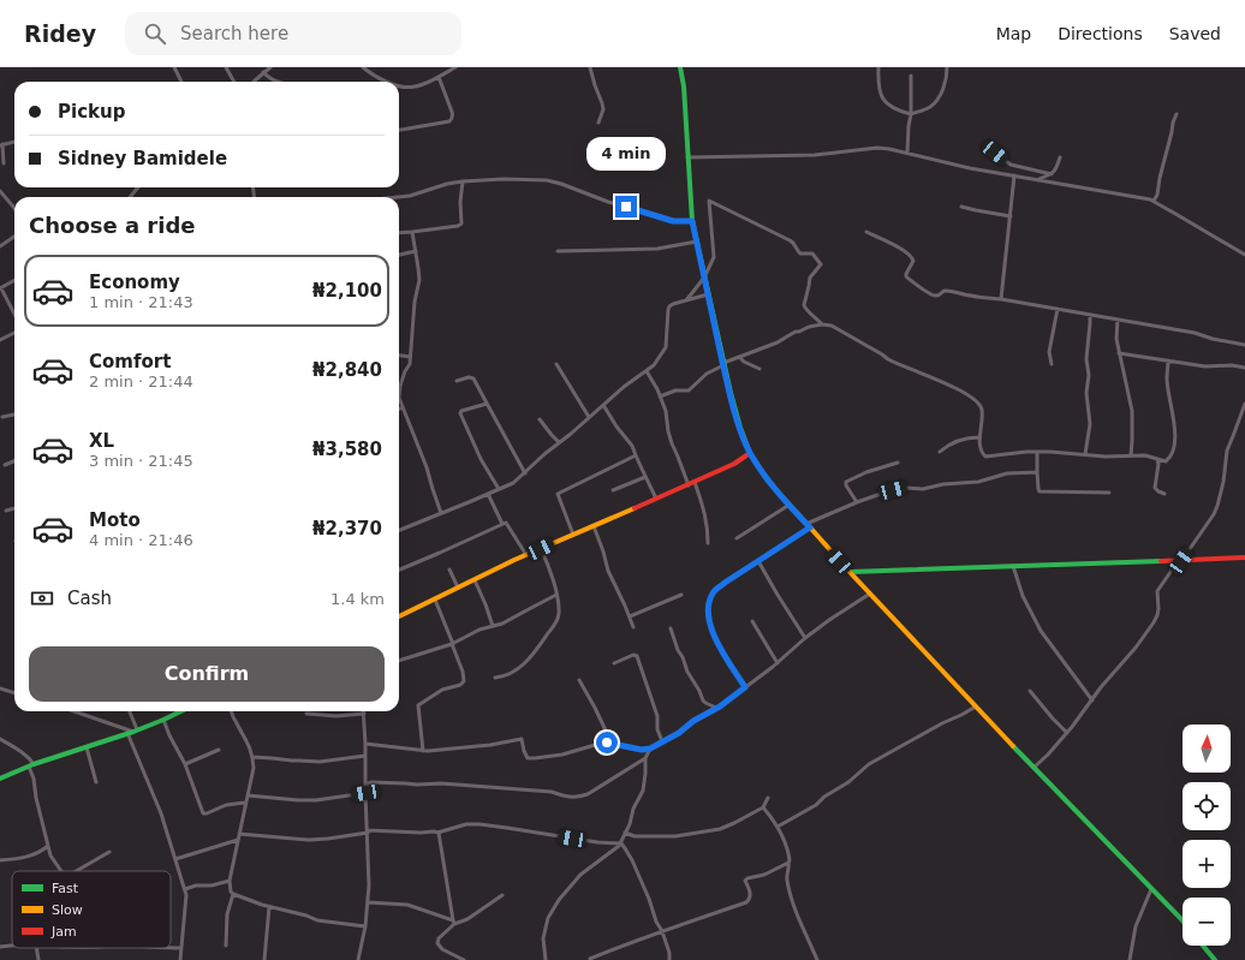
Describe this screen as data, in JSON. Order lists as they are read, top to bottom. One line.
{"legend":["Fast","Slow","Jam"],"north":"top","page":{"header":"Ridey","search":"Search here","nav":["Map","Directions","Saved"],"banner":["Pickup","Sidney Bamidele"],"bubble":"4 min","heading":"Choose a ride","list":[{"name":"Economy","note":"1 min · 21:43","value":"₦2,100"},{"name":"Comfort","note":"2 min · 21:44","value":"₦2,840"},{"name":"XL","note":"3 min · 21:45","value":"₦3,580"},{"name":"Moto","note":"4 min · 21:46","value":"₦2,370"}],"pay":["Cash","1.4 km"],"buttons":"Confirm","map_buttons":["+","−"]}}
